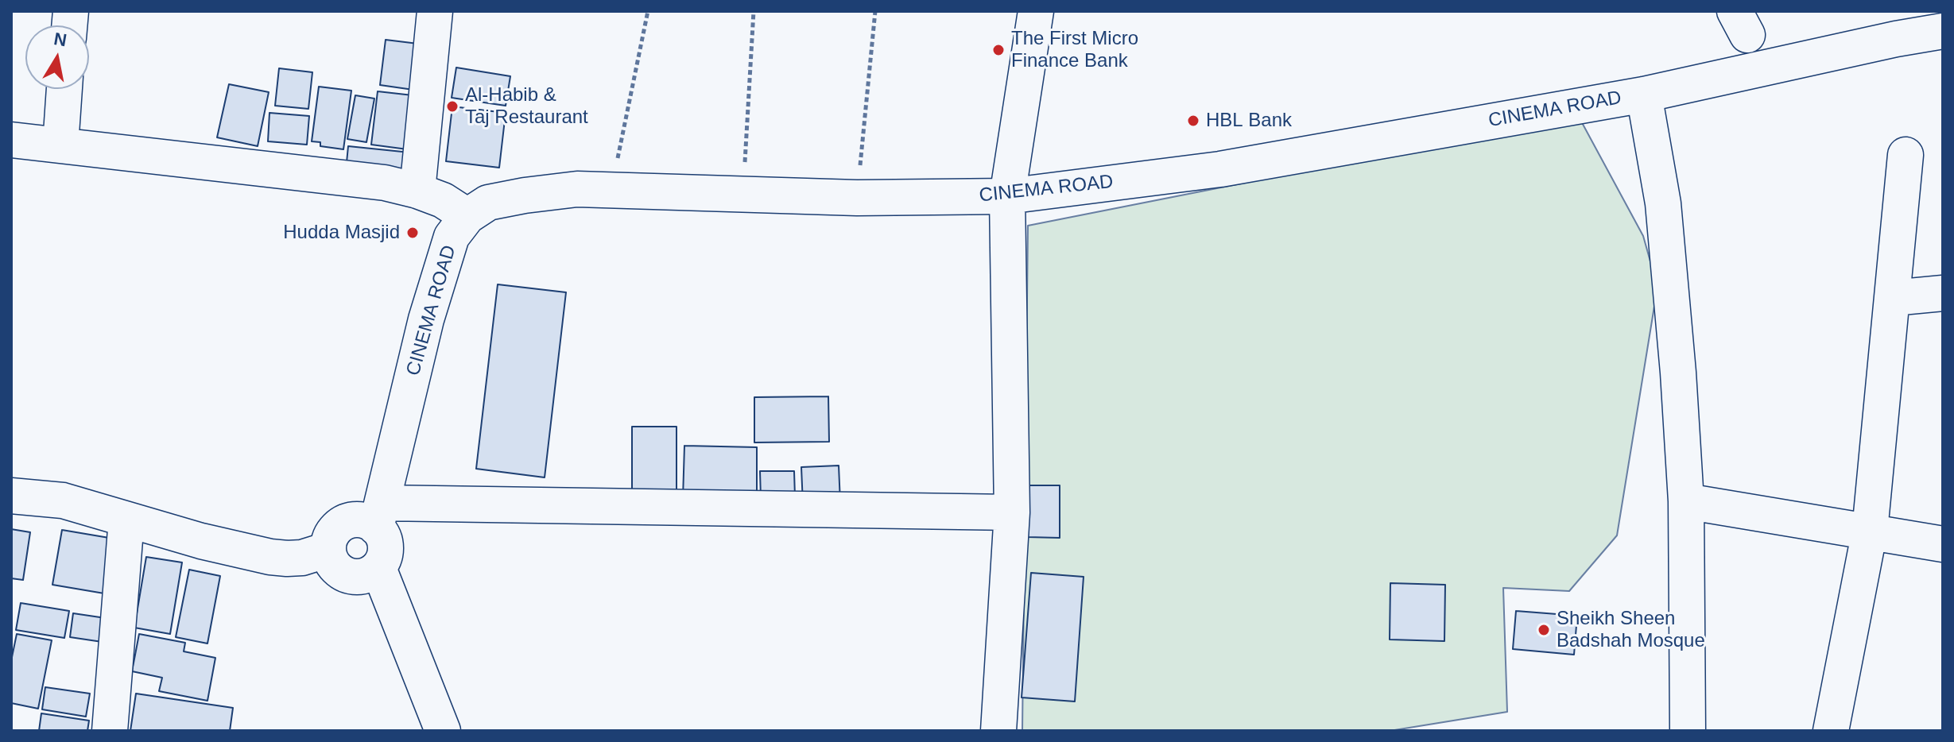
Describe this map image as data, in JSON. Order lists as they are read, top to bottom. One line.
{"streets":{"street":["CINEMA ROAD"]},"places":["The First Micro Finance Bank","Al-Habib & Taj Restaurant","HBL Bank","Hudda Masjid","Sheikh Sheen Badshah Mosque"],"north":"top"}
